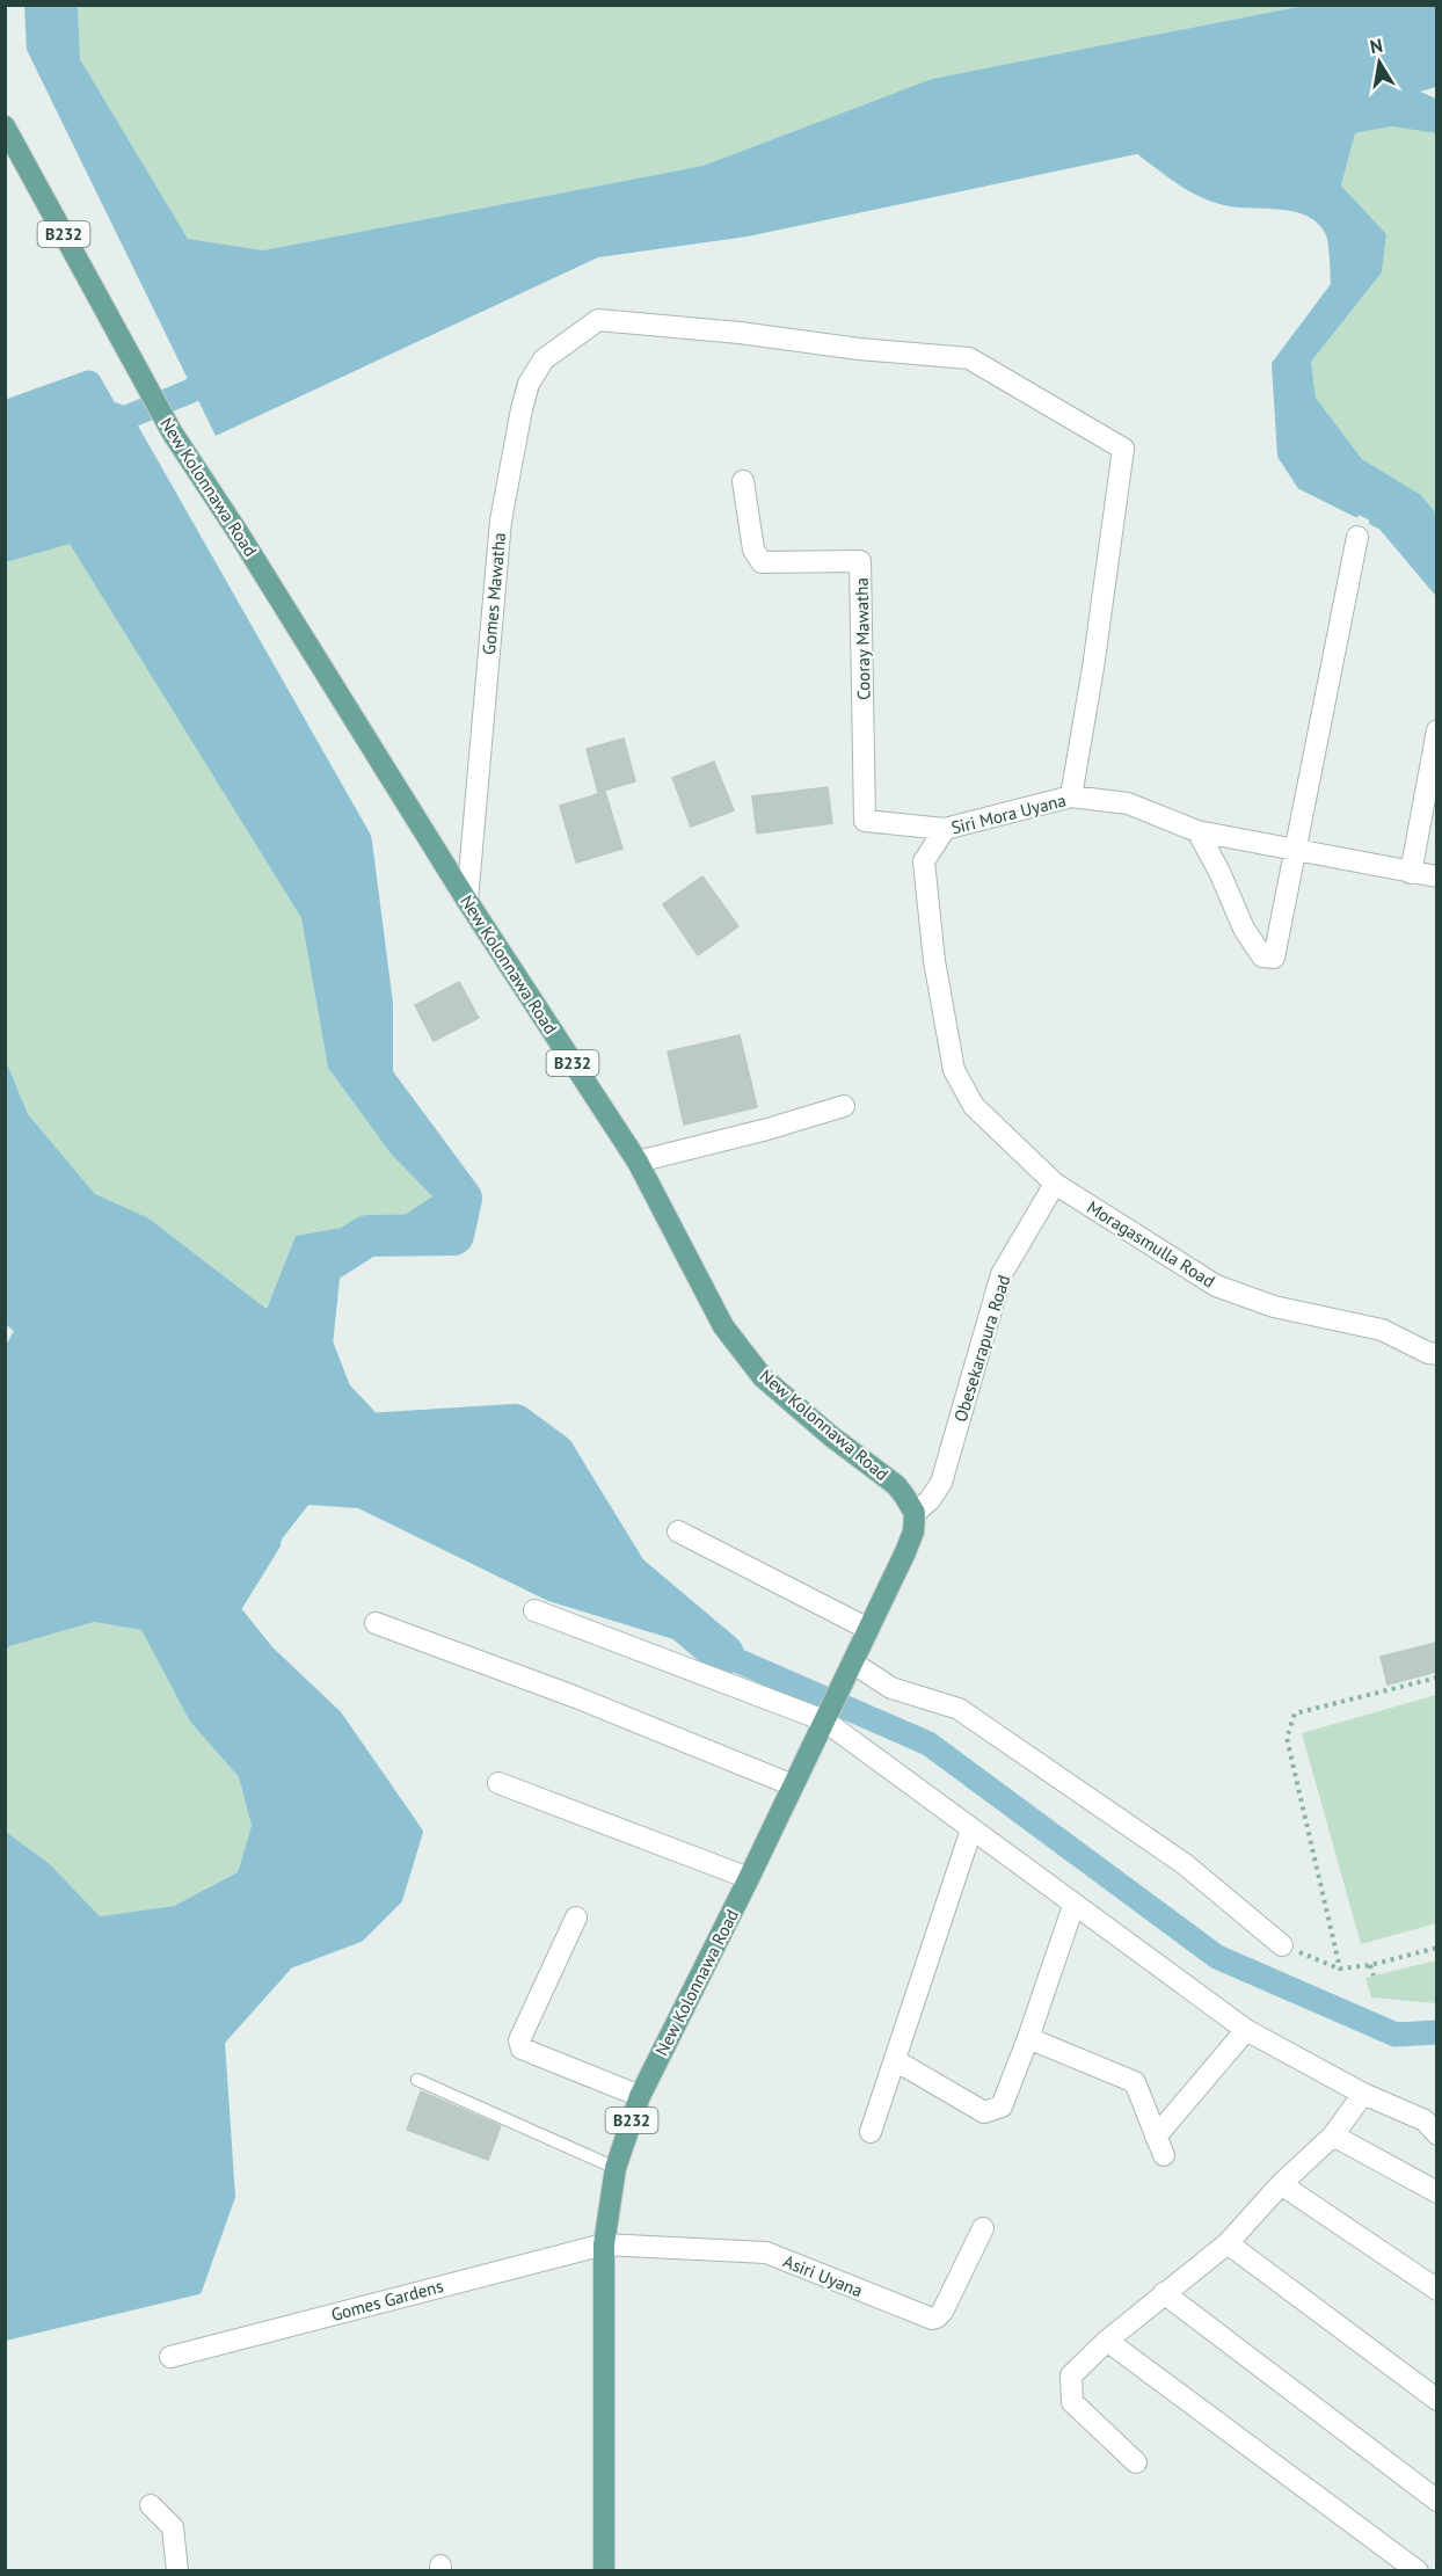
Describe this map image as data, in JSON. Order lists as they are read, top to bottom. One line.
{"streets":{"main road":["B232","New Kolonnawa Road"],"street":["Gomes Mawatha","Cooray Mawatha","Siri Mora Uyana","Moragasmulla Road","Obesekarapura Road","Asiri Uyana","Gomes Gardens"]},"crossings":[["New Kolonnawa Road","Gomes Mawatha"],["New Kolonnawa Road","Obesekarapura Road"],["New Kolonnawa Road","Asiri Uyana"],["New Kolonnawa Road","Gomes Gardens"],["Gomes Mawatha","Siri Mora Uyana"],["Cooray Mawatha","Siri Mora Uyana"],["Siri Mora Uyana","Moragasmulla Road"],["Moragasmulla Road","Obesekarapura Road"],["Asiri Uyana","Gomes Gardens"]],"north":"top"}
